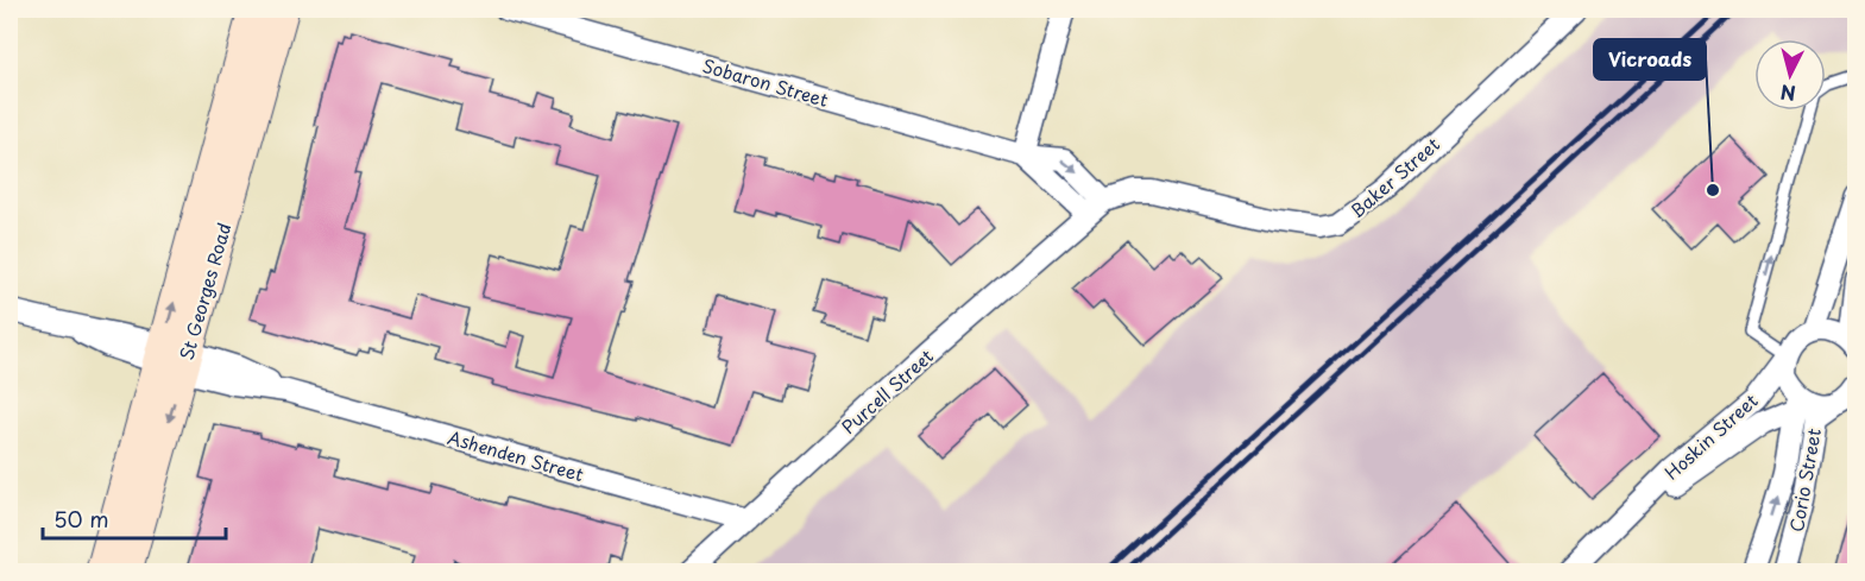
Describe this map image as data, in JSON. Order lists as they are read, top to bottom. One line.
{"streets":{"street":["Sobaron Street","Baker Street","St Georges Road","Purcell Street","Hoskin Street","Ashenden Street","Corio Street"]},"crossings":[["Sobaron Street","Baker Street"],["Sobaron Street","Purcell Street"],["Baker Street","Purcell Street"],["St Georges Road","Ashenden Street"],["Purcell Street","Ashenden Street"],["Hoskin Street","Corio Street"]],"places":["Vicroads"],"scale_bar":"50 m","north":"bottom"}
